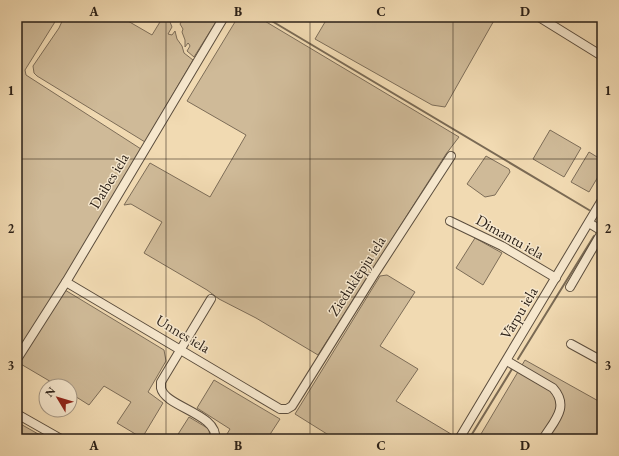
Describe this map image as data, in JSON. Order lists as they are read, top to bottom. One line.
{"streets":{"street":["Daibes iela","Dimantu iela","Zieduklēpju iela","Vārpu iela","Unnes iela"]},"crossings":[["Daibes iela","Unnes iela"],["Dimantu iela","Vārpu iela"],["Zieduklēpju iela","Unnes iela"]],"north":"top left","grid":{"columns":["A","B","C","D"],"rows":["1","2","3"]}}
